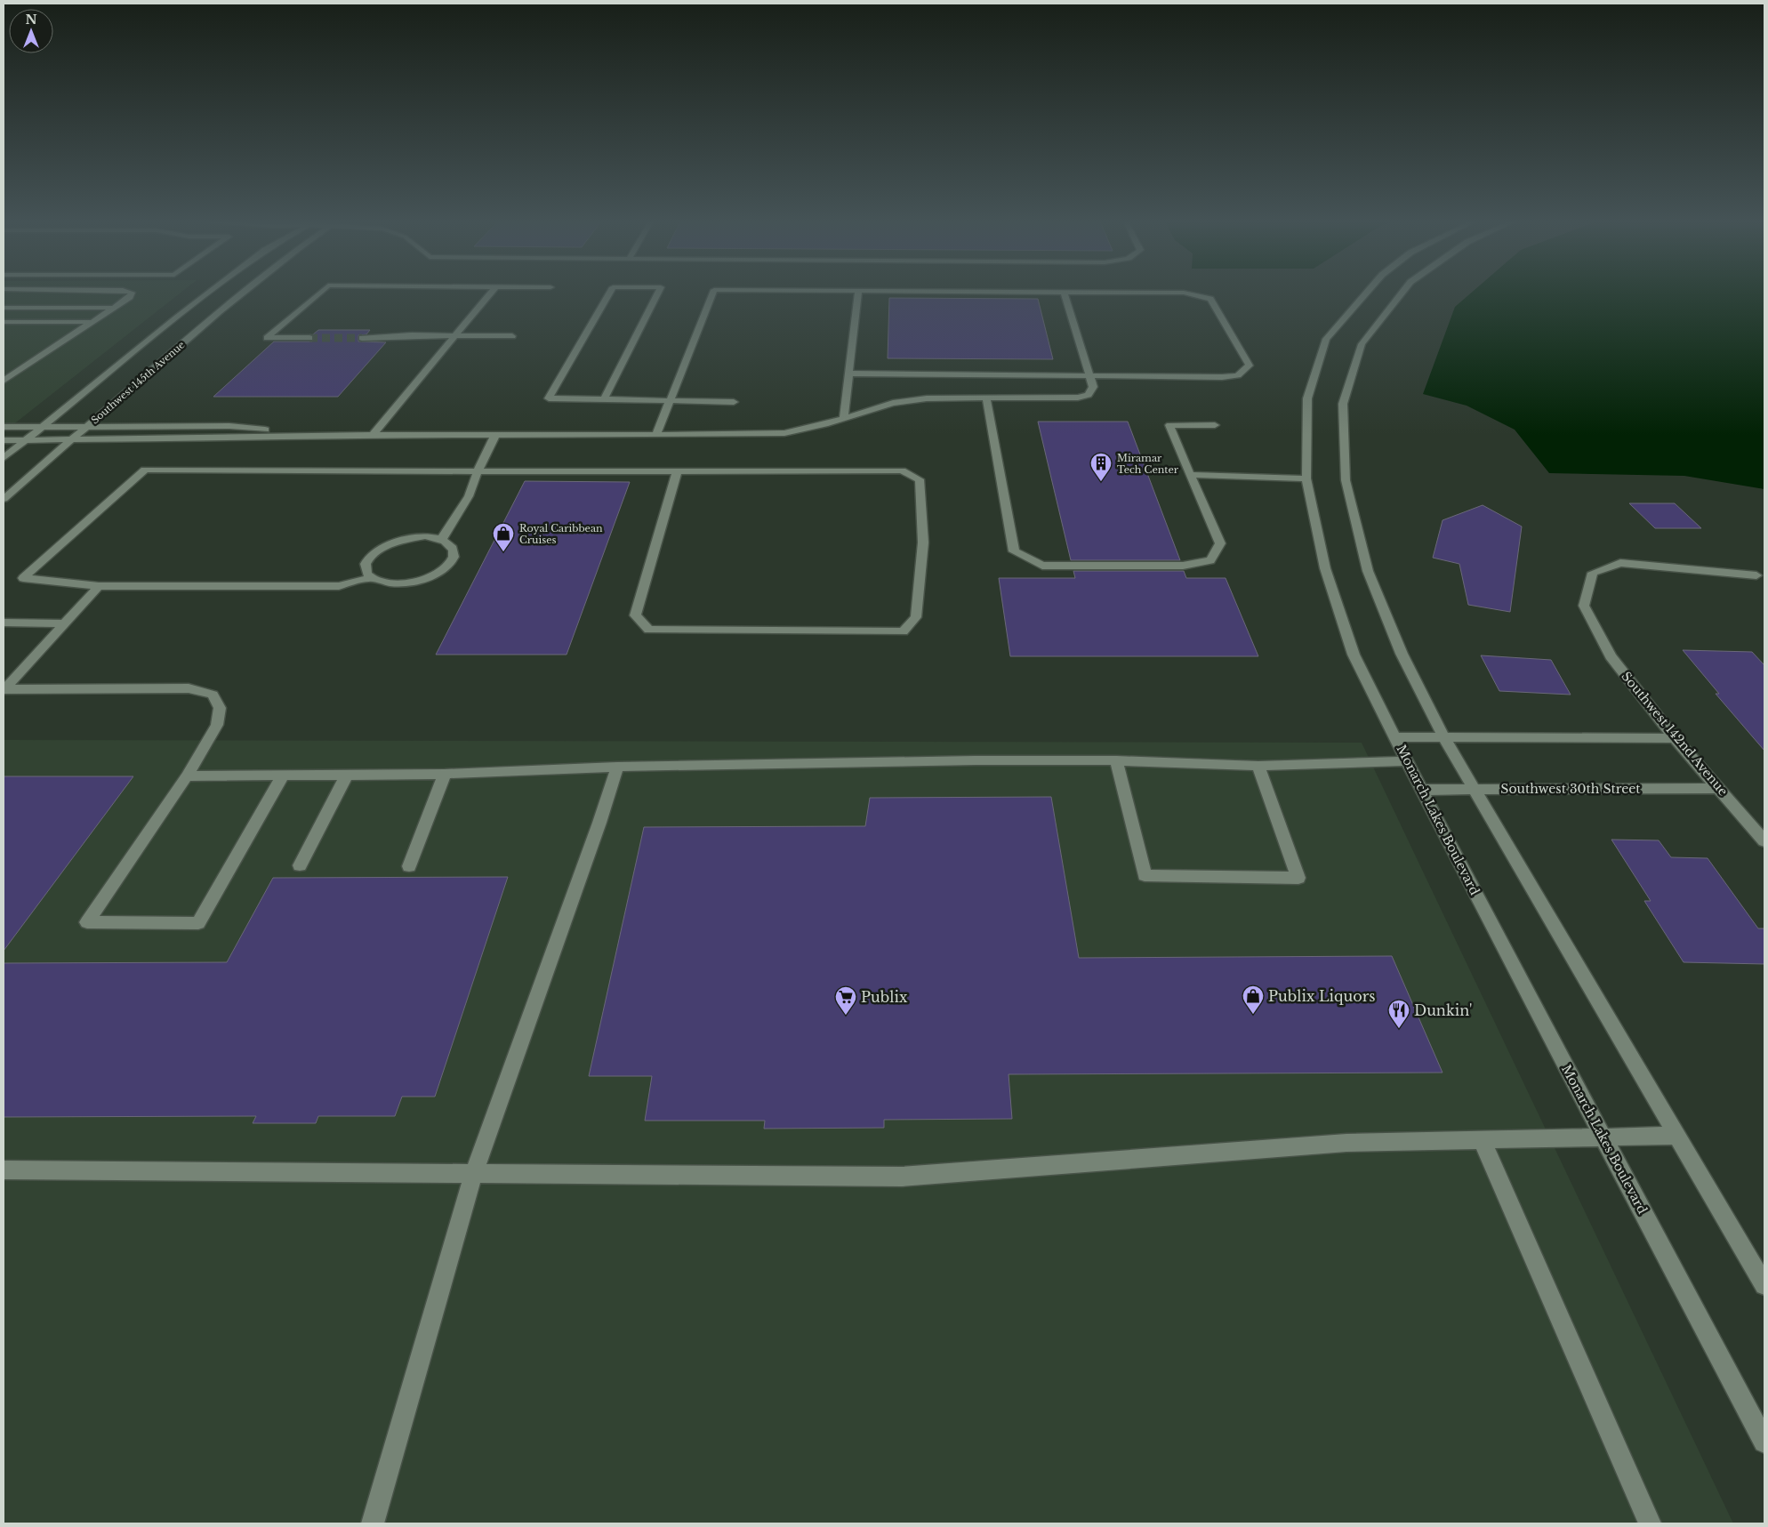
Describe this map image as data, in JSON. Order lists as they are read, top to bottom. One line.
{"streets":{"street":["Southwest 145th Avenue","Southwest 142nd Avenue","Southwest 30th Street","Monarch Lakes Boulevard"]},"crossings":[["Southwest 142nd Avenue","Southwest 30th Street"],["Southwest 30th Street","Monarch Lakes Boulevard"]],"places":{"building":["Miramar Tech Center"],"shop":["Royal Caribbean Cruises","Publix Liquors"],"supermarket":["Publix"],"restaurant":["Dunkin'"]},"north":"top"}
